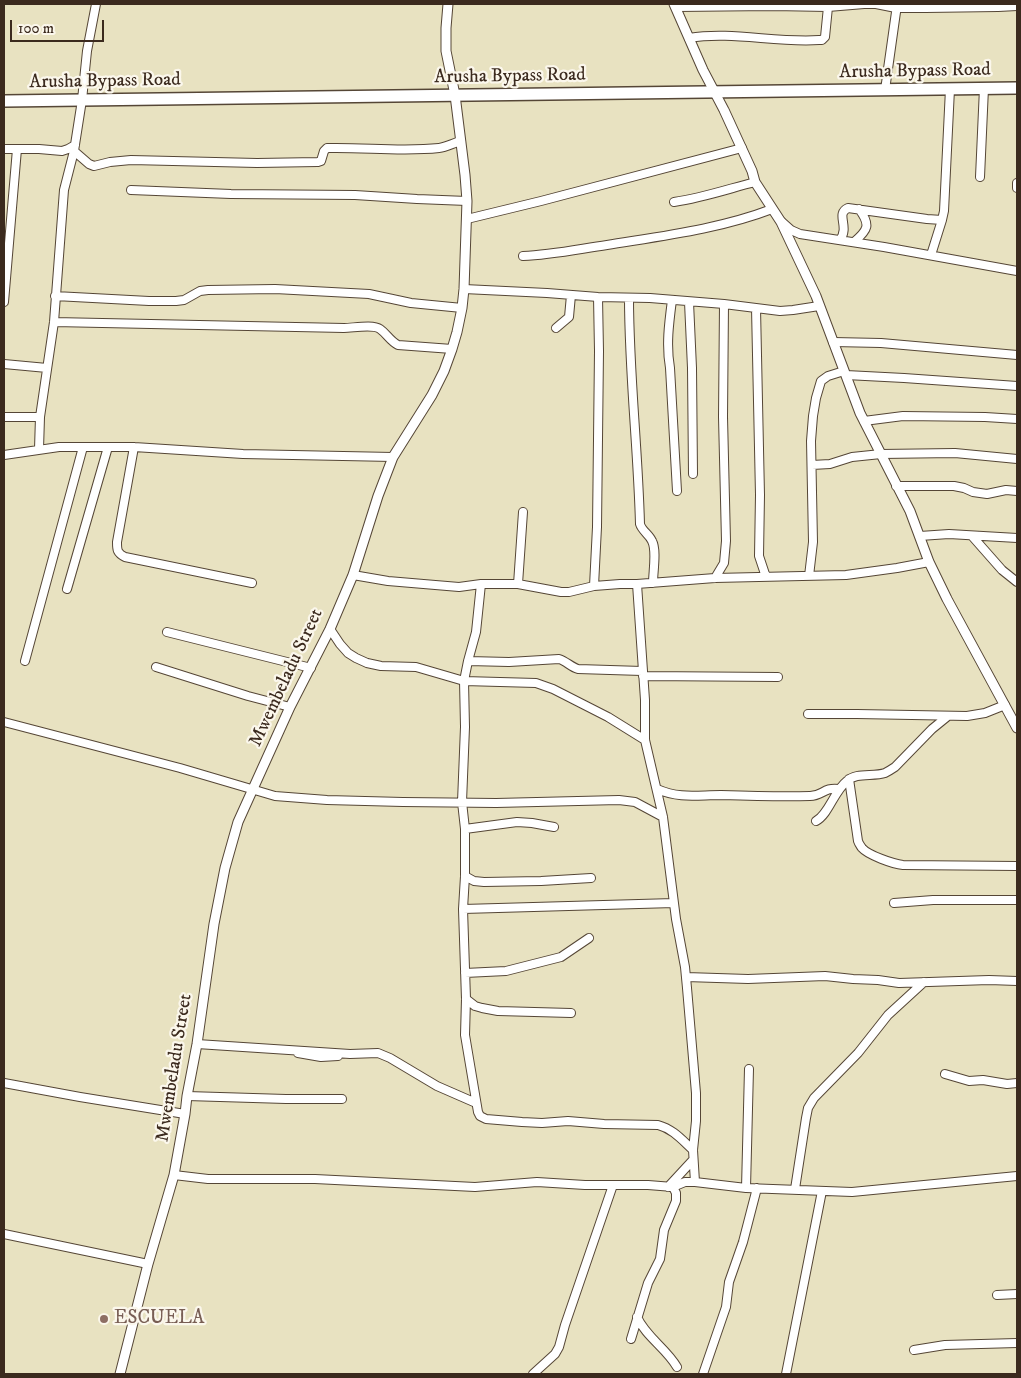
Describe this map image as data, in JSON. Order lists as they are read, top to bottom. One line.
{"streets":{"main road":["Arusha Bypass Road"],"street":["Mwembeladu Street"]},"crossings":[["Arusha Bypass Road","Mwembeladu Street"]],"places":["ESCUELA"],"scale_bar":"100 m"}
